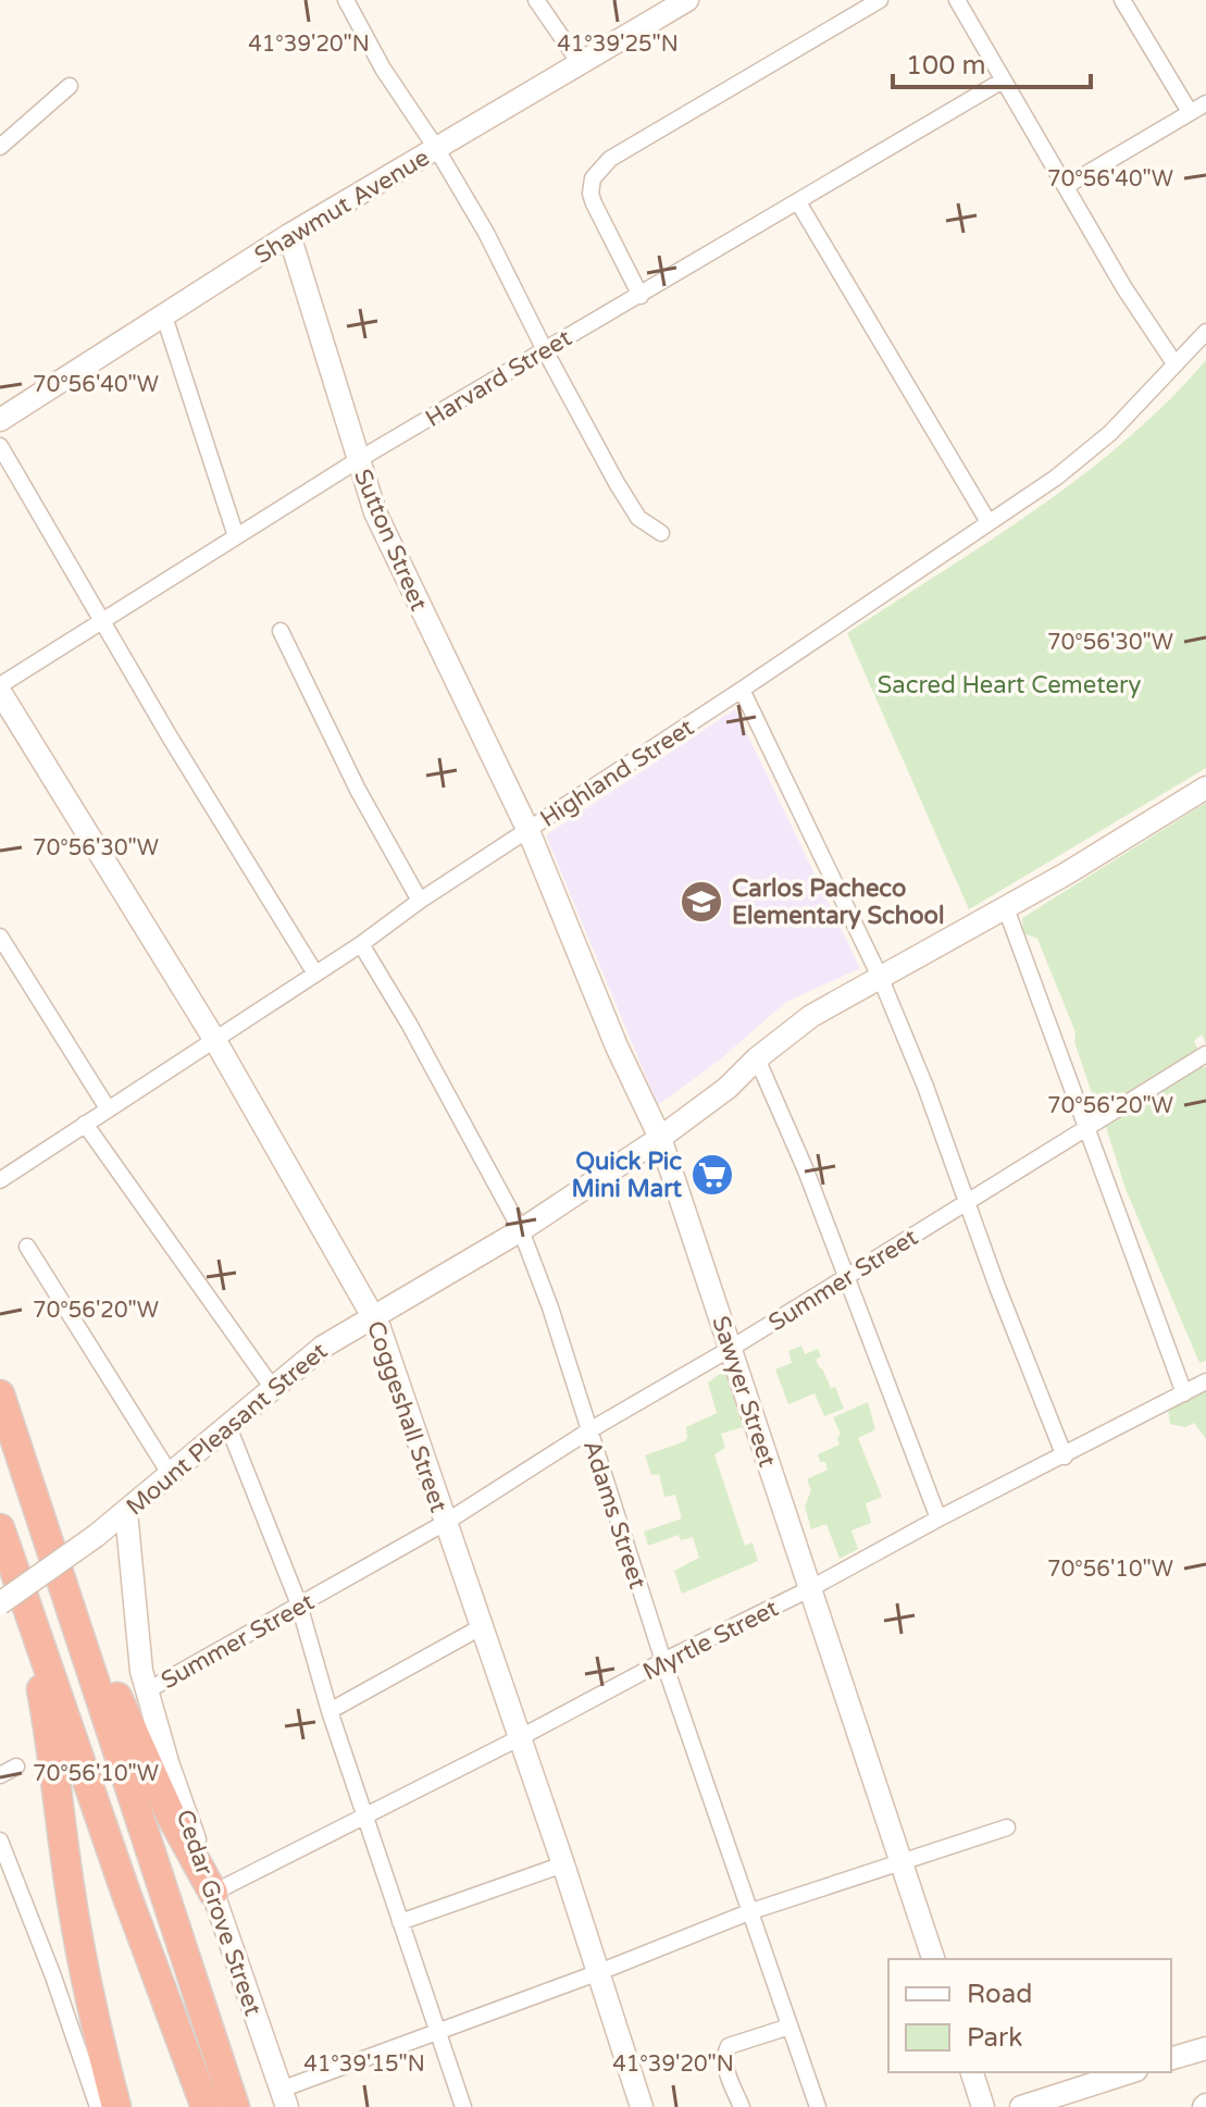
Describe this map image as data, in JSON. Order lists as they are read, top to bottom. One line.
{"streets":{"street":["Shawmut Avenue","Harvard Street","Sutton Street","Highland Street","Summer Street","Sawyer Street","Coggeshall Street","Mount Pleasant Street","Adams Street","Myrtle Street","Cedar Grove Street"]},"crossings":[["Shawmut Avenue","Sutton Street"],["Harvard Street","Sutton Street"],["Sutton Street","Highland Street"],["Sutton Street","Sawyer Street"],["Highland Street","Sawyer Street"],["Highland Street","Coggeshall Street"],["Highland Street","Adams Street"],["Summer Street","Sawyer Street"],["Summer Street","Coggeshall Street"],["Summer Street","Adams Street"],["Summer Street","Cedar Grove Street"],["Sawyer Street","Mount Pleasant Street"],["Sawyer Street","Myrtle Street"],["Coggeshall Street","Mount Pleasant Street"],["Coggeshall Street","Myrtle Street"],["Mount Pleasant Street","Adams Street"],["Mount Pleasant Street","Cedar Grove Street"],["Adams Street","Myrtle Street"],["Myrtle Street","Cedar Grove Street"]],"parks":["Sacred Heart Cemetery"],"places":{"school or university":["Carlos Pacheco Elementary School"],"supermarket":["Quick Pic Mini Mart"]},"legend":["Road","Park"],"scale_bar":"100 m","coordinates":["41°39'20\"N","41°39'25\"N","70°56'40\"W","70°56'30\"W","70°56'20\"W","70°56'10\"W","41°39'15\"N"]}
